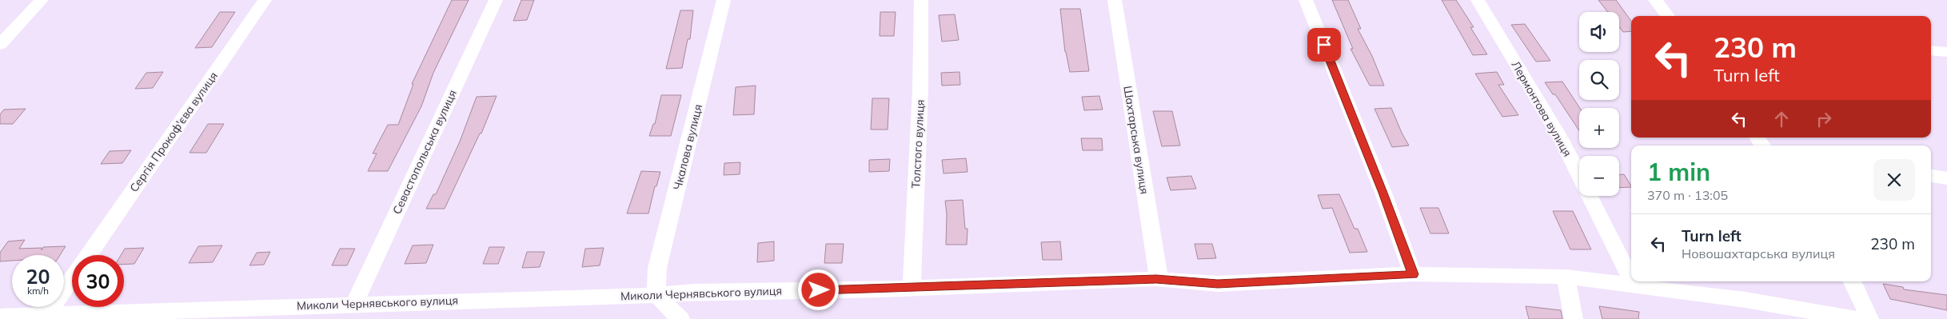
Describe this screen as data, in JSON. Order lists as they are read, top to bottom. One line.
{"streets":{"street":["Лермонтова вулиця","Сергія Прокоф'єва вулиця","Шахтарська вулиця","Толстого вулиця","Чкалова вулиця","Севастопольська вулиця","Миколи Чернявського вулиця"]},"crossings":[["Лермонтова вулиця","Миколи Чернявського вулиця"],["Сергія Прокоф'єва вулиця","Миколи Чернявського вулиця"],["Шахтарська вулиця","Миколи Чернявського вулиця"],["Толстого вулиця","Миколи Чернявського вулиця"],["Чкалова вулиця","Миколи Чернявського вулиця"],["Севастопольська вулиця","Миколи Чернявського вулиця"]],"page":{"map_buttons":["+","−"],"turn":["230 m","Turn left"],"heading":["1 min","370 m · 13:05"],"list":[{"name":"Turn left","note":"Новошахтарська вулиця","value":"230 m"}],"speed":"20 km/h","limit":"30"}}
